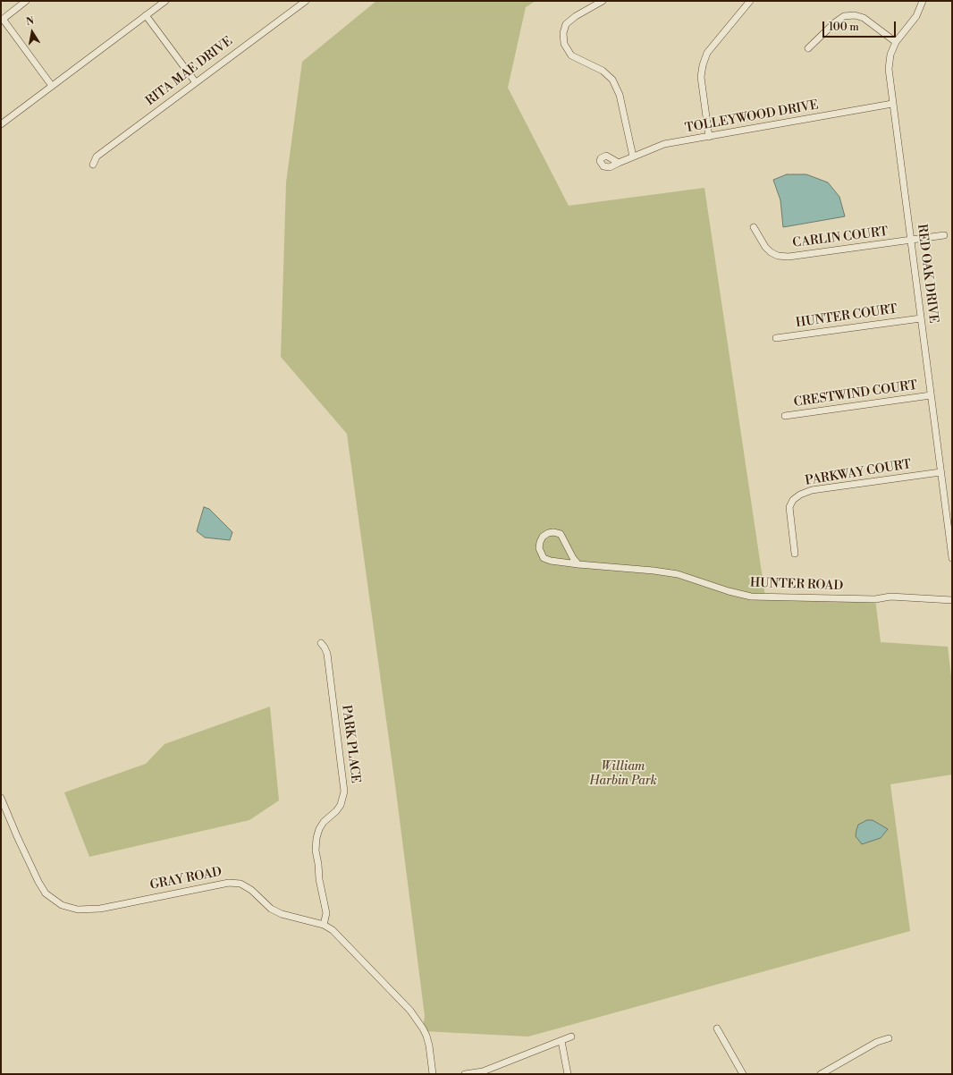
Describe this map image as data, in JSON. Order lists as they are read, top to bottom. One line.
{"streets":{"street":["RITA MAE DRIVE","TOLLEYWOOD DRIVE","CARLIN COURT","RED OAK DRIVE","HUNTER COURT","CRESTWIND COURT","PARKWAY COURT","HUNTER ROAD","PARK PLACE","GRAY ROAD"]},"crossings":[["TOLLEYWOOD DRIVE","RED OAK DRIVE"],["CARLIN COURT","RED OAK DRIVE"],["RED OAK DRIVE","HUNTER COURT"],["RED OAK DRIVE","CRESTWIND COURT"],["RED OAK DRIVE","PARKWAY COURT"],["PARK PLACE","GRAY ROAD"]],"parks":["William Harbin Park"],"scale_bar":"100 m","north":"top"}
